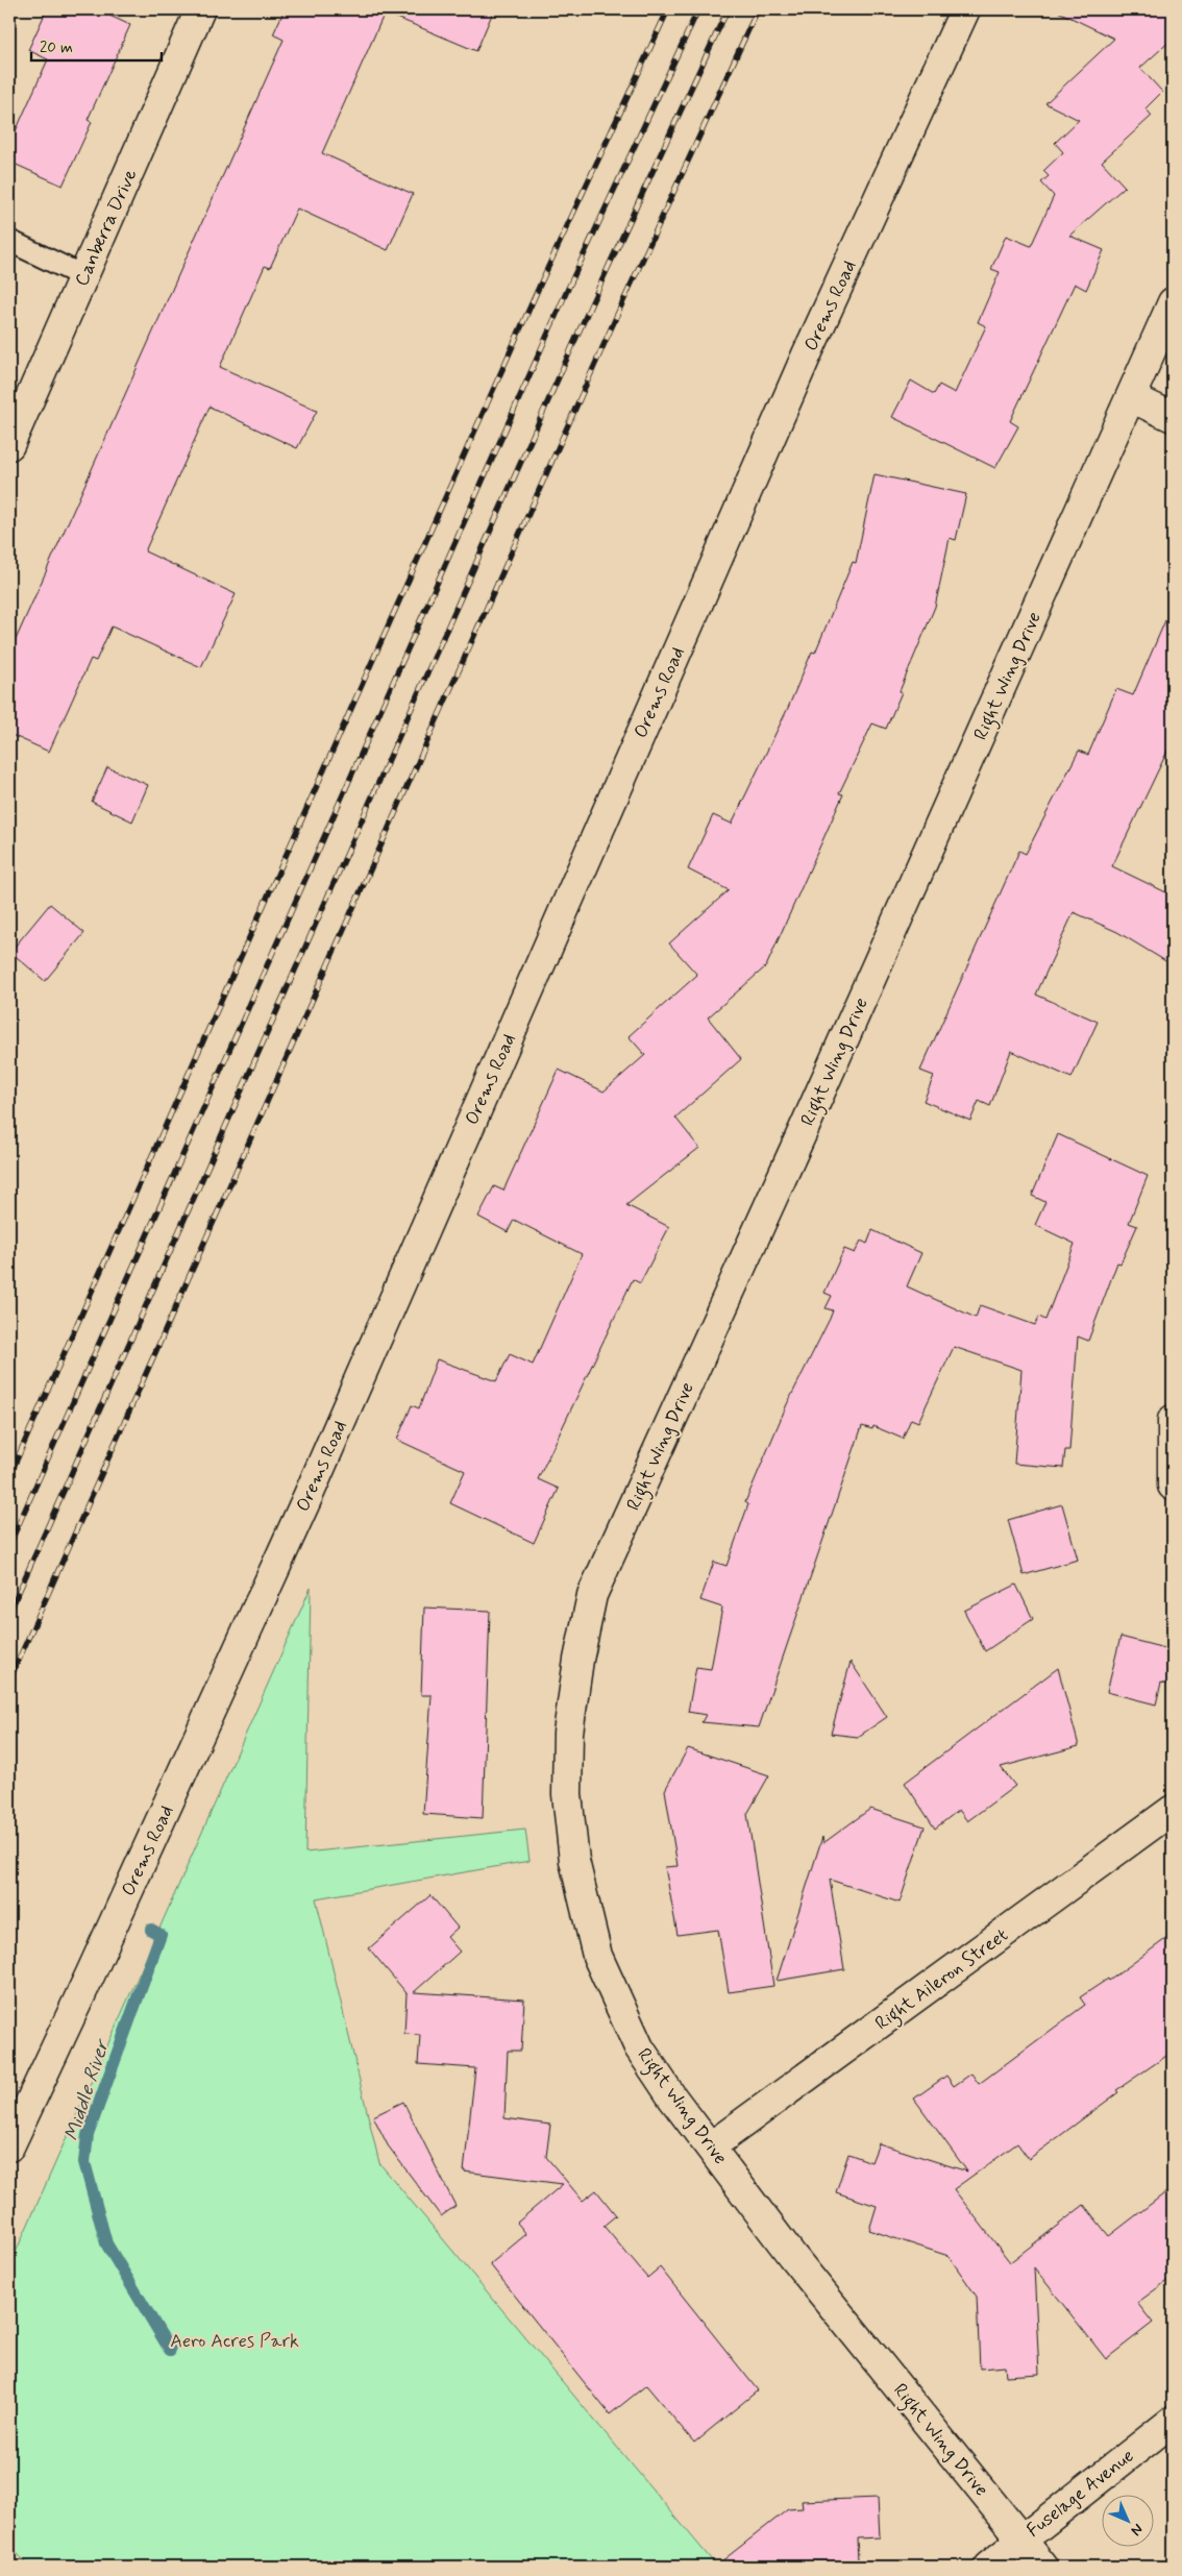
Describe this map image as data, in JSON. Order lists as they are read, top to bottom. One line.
{"streets":{"street":["Canberra Drive","Orems Road","Right Wing Drive","Right Aileron Street","Fuselage Avenue"]},"crossings":[["Right Wing Drive","Right Aileron Street"],["Right Wing Drive","Fuselage Avenue"]],"water":["Middle River"],"parks":["Aero Acres Park"],"scale_bar":"20 m","north":"bottom right"}
